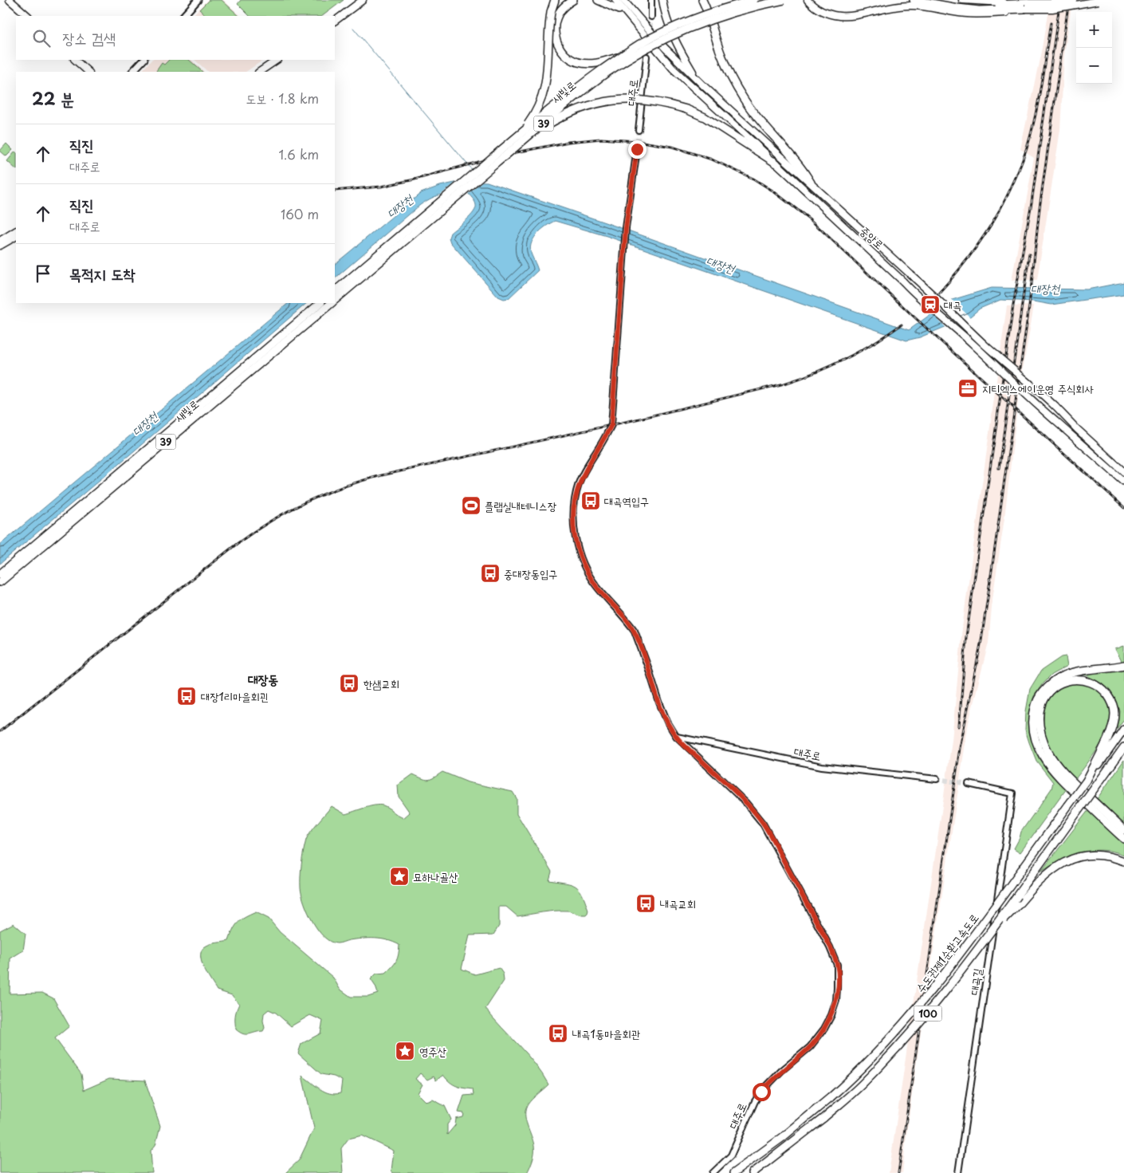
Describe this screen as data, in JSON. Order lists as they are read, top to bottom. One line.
{"streets":{"highway":["새빛로","39","수도권제1순환고속도로","100"],"main road":["중앙로"],"street":["대주로","대곡길"]},"districts":["대장동"],"water":["대장천"],"places":{"station":["대곡"],"office":["지티엑스에이운영 주식회사"],"bus stop":["대곡역입구","중대장동입구","한샘교회","대장1리마을회괸","내곡교회","내곡1동마을회관"],"sports":["플랩실내테니스장"],"place":["묘하나골산","영주산"]},"page":{"map_buttons":["+","−"],"search":"장소 검색","heading":["22 분","도보 · 1.8 km"],"list":[["직진","대주로","1.6 km"],["직진","대주로","160 m"],"목적지 도착"]}}
